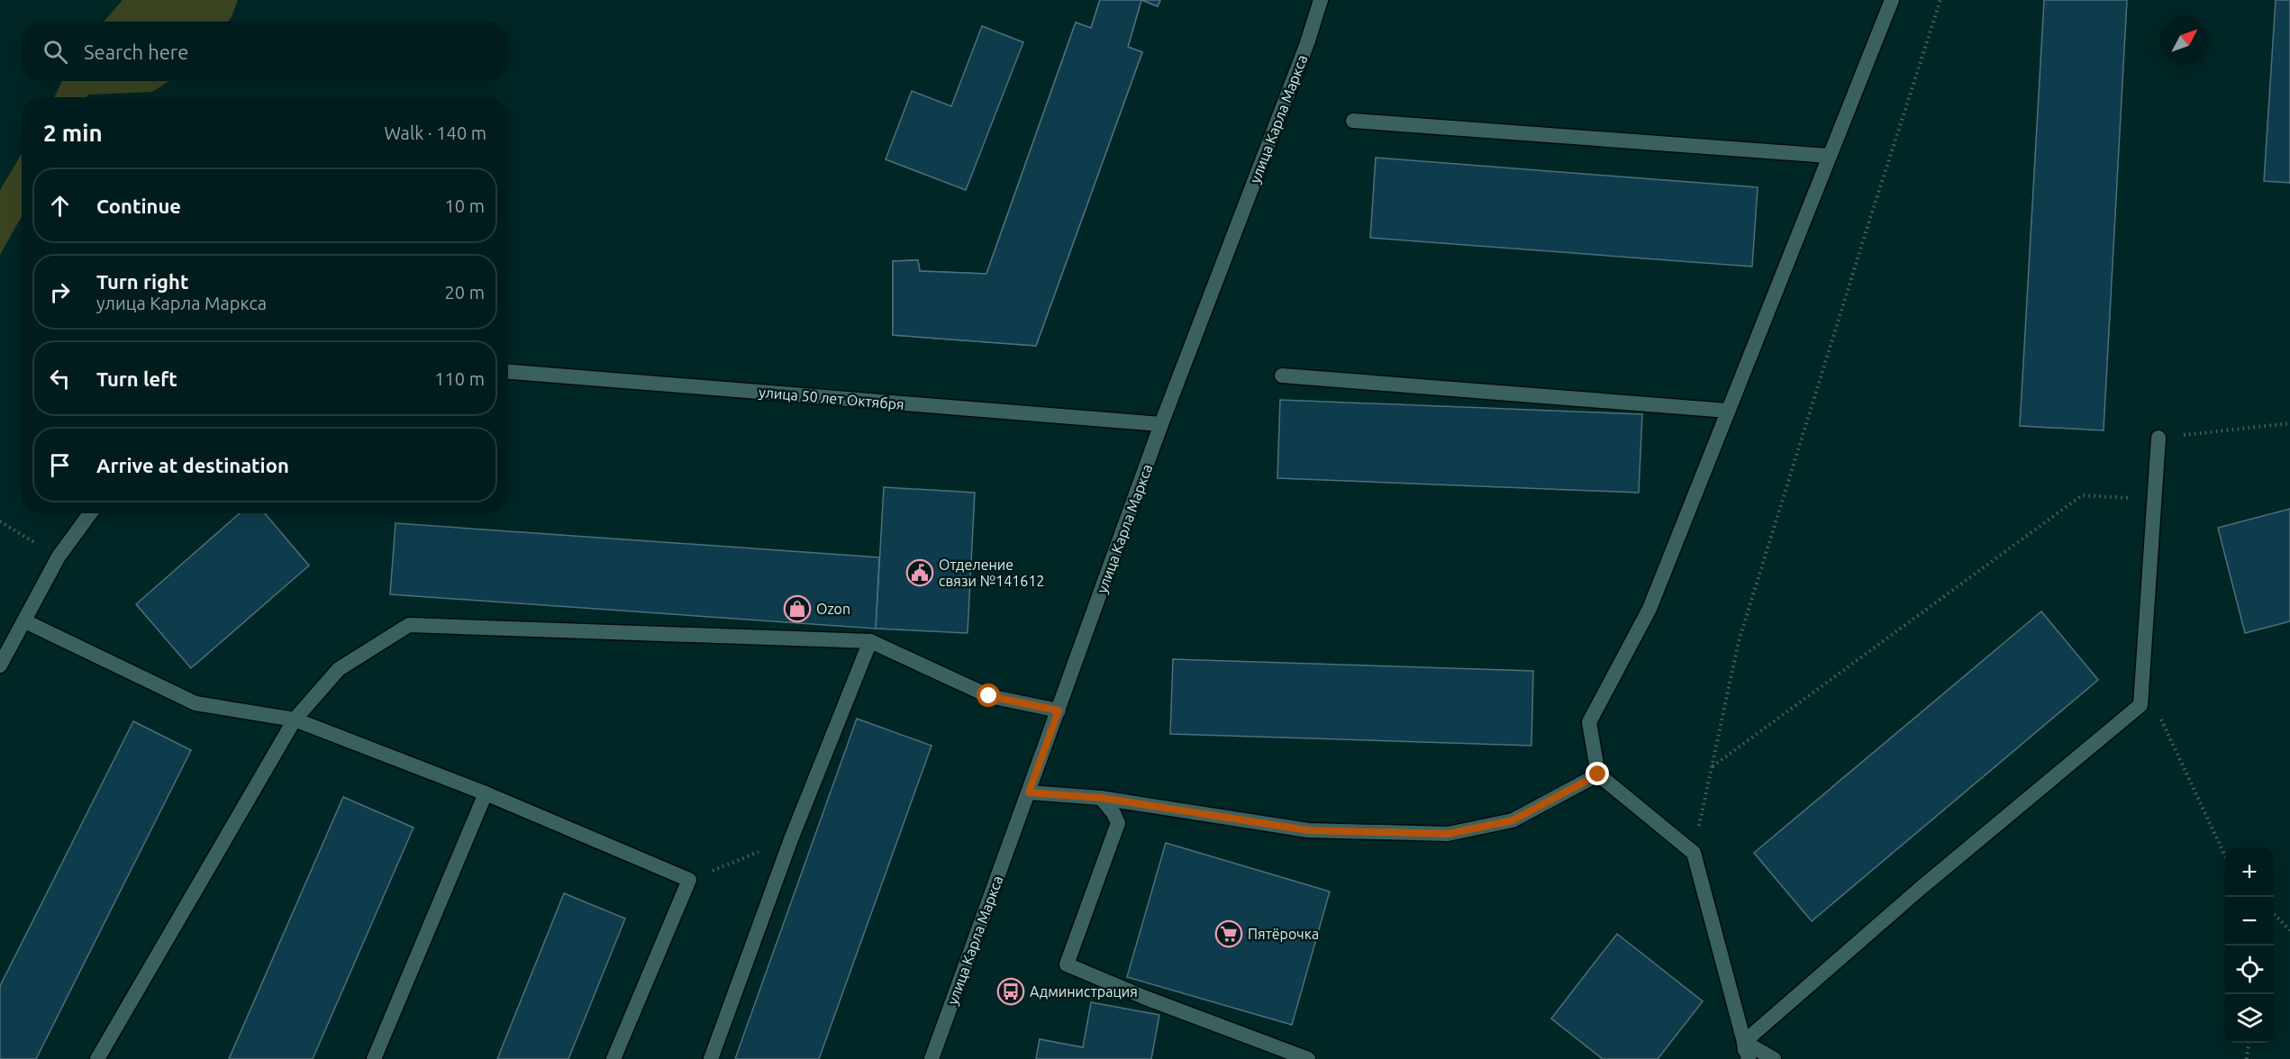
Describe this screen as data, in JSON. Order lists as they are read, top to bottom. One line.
{"streets":{"street":["улица Карла Маркса","улица 50 лет Октября"]},"crossings":[["улица Карла Маркса","улица 50 лет Октября"]],"places":{"public building":["Отделение связи №141612"],"shop":["Ozon"],"supermarket":["Пятёрочка"],"bus stop":["Администрация"]},"north":"top right","page":{"search":"Search here","heading":["2 min","Walk · 140 m"],"list":[["Continue","10 m"],["Turn right","улица Карла Маркса","20 m"],["Turn left","110 m"],"Arrive at destination"],"map_buttons":["+","−"]}}
